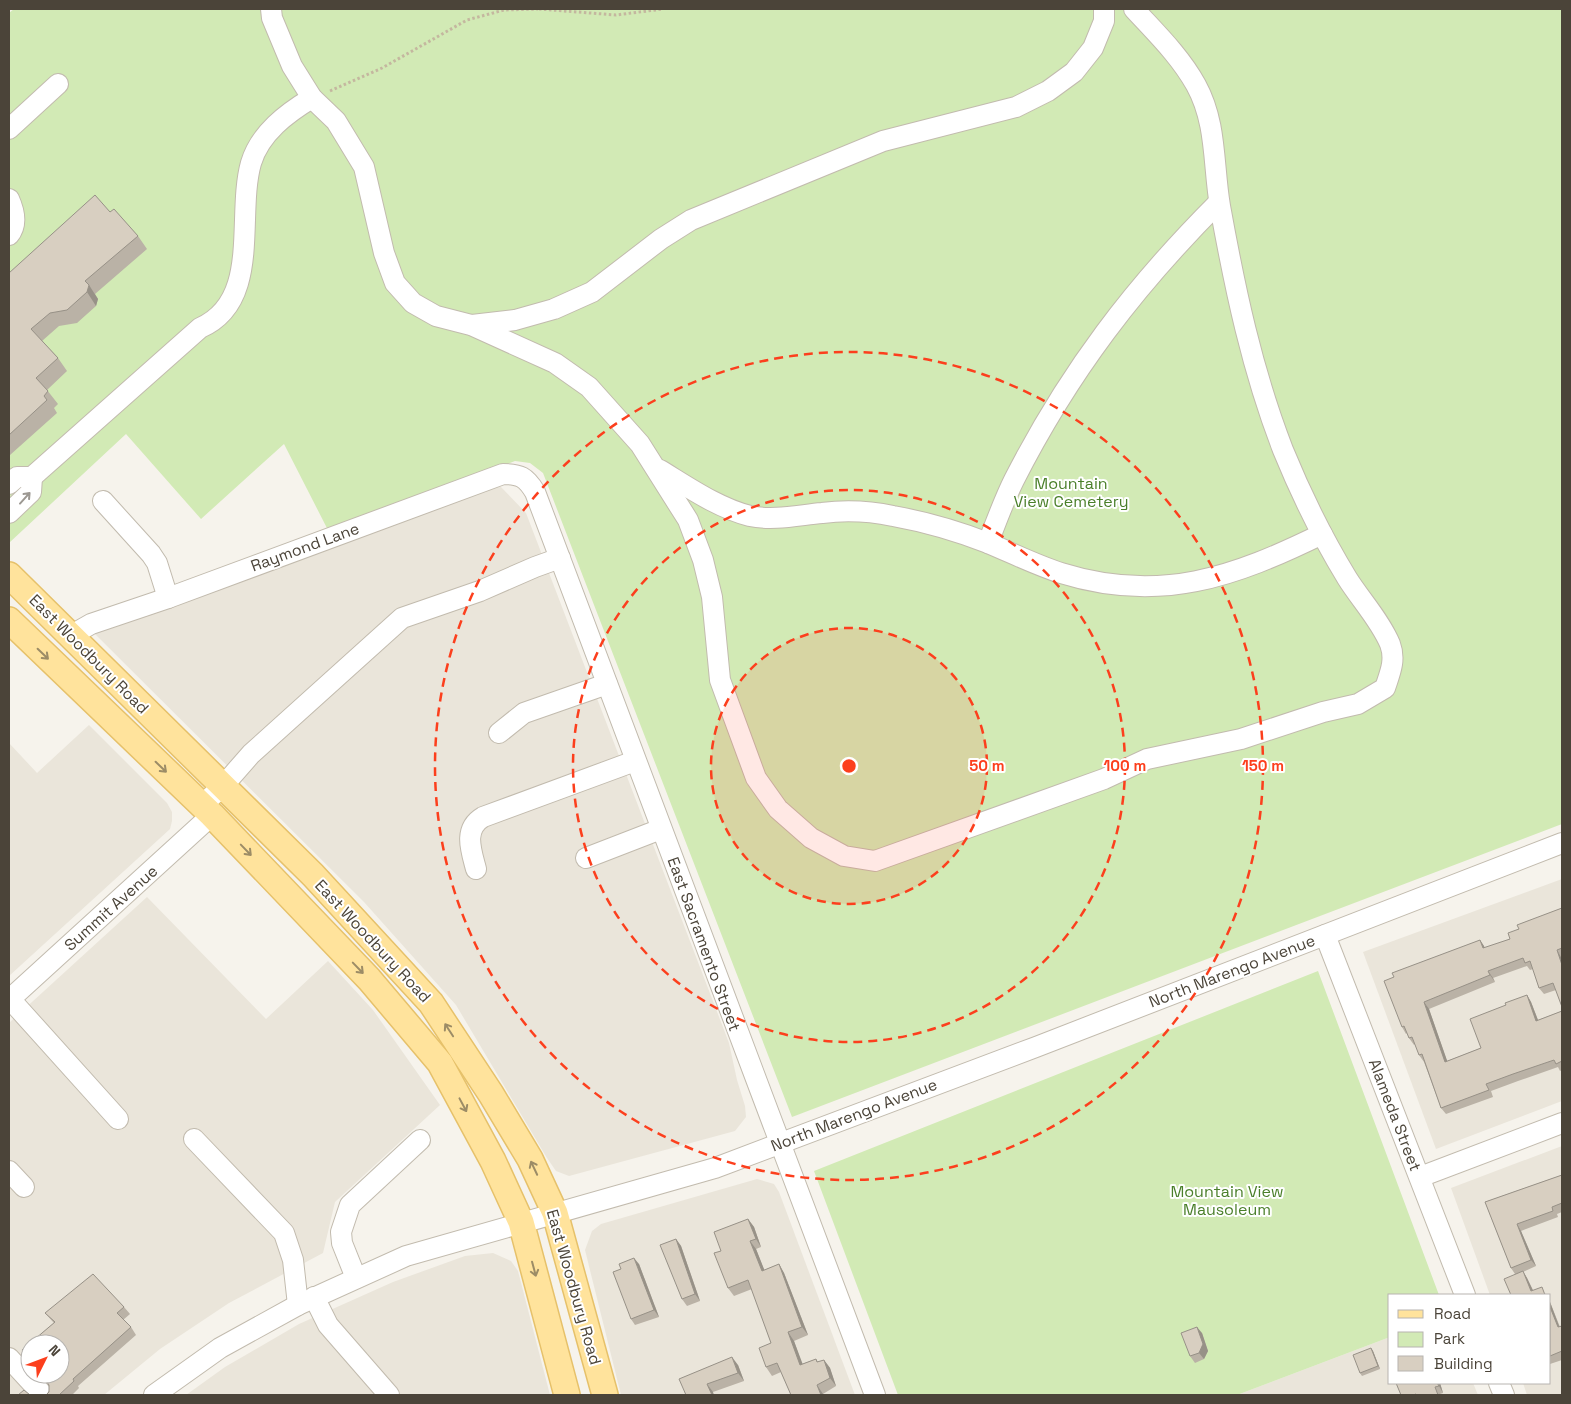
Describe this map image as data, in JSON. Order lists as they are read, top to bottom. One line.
{"streets":{"main road":["East Woodbury Road"],"street":["Raymond Lane","Summit Avenue","East Sacramento Street","North Marengo Avenue","Alameda Street"]},"crossings":[["Raymond Lane","East Woodbury Road"],["Raymond Lane","East Sacramento Street"],["East Woodbury Road","Summit Avenue"],["East Woodbury Road","North Marengo Avenue"],["Summit Avenue","East Sacramento Street"],["East Sacramento Street","North Marengo Avenue"],["North Marengo Avenue","Alameda Street"]],"parks":["Mountain View Cemetery","Mountain View Mausoleum"],"legend":["Road","Park","Building"],"north":"top right","rings":["50 m","100 m","150 m"]}
